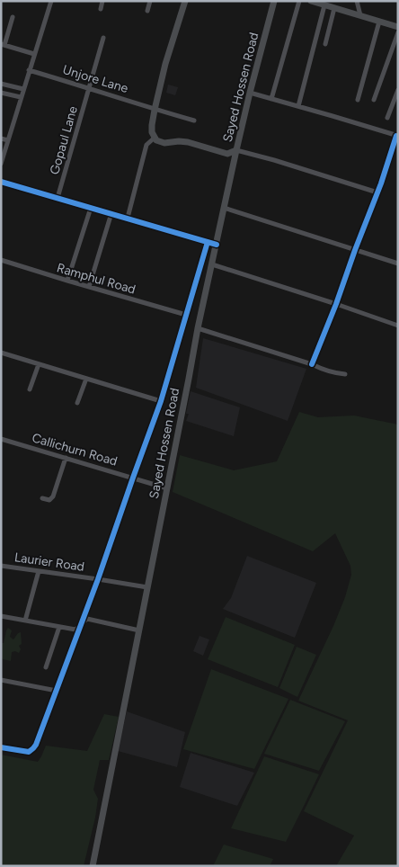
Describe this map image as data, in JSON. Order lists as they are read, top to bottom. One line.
{"streets":{"main road":["Sayed Hossen Road"],"street":["Unjore Lane","Gopaul Lane","Ramphul Road","Callichurn Road","Laurier Road"]},"crossings":[["Unjore Lane","Gopaul Lane"],["Sayed Hossen Road","Callichurn Road"],["Sayed Hossen Road","Laurier Road"]]}
